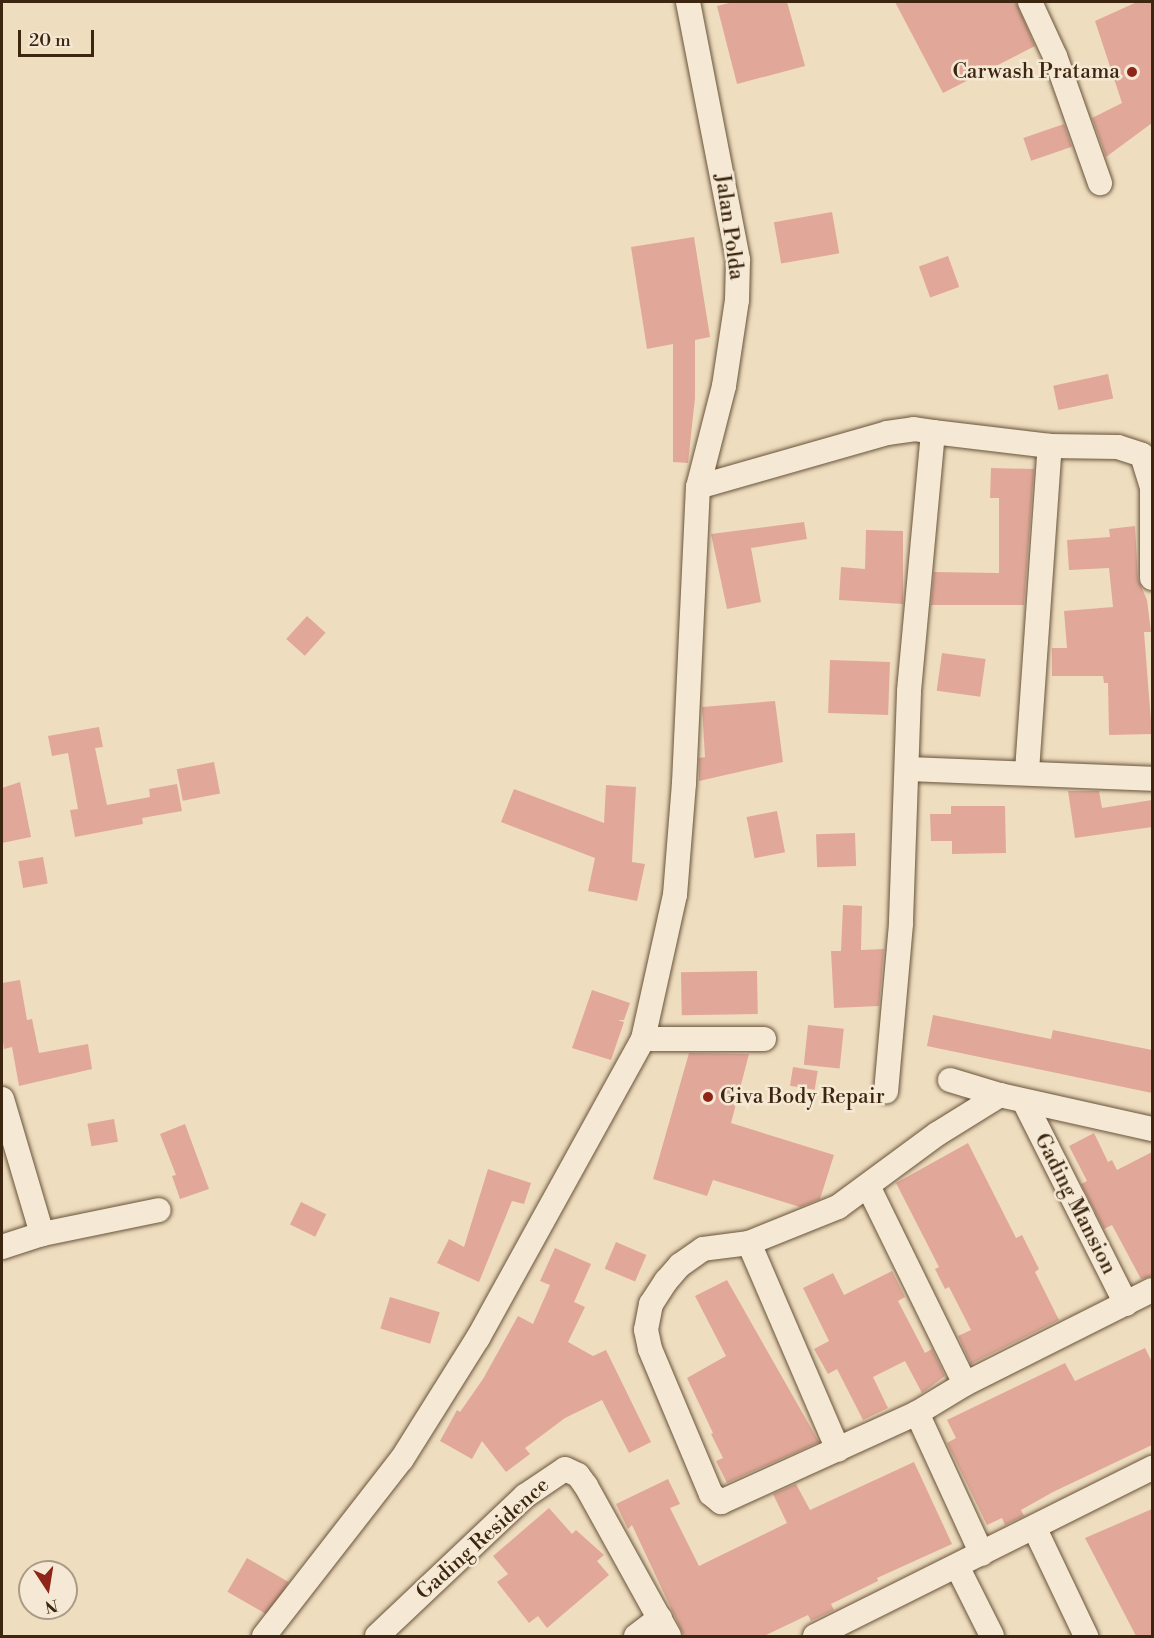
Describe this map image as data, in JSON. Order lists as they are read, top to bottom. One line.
{"streets":{"street":["Jalan Polda","Gading Mansion","Gading Residence"]},"places":["Carwash Pratama","Giva Body Repair"],"scale_bar":"20 m","north":"bottom"}
